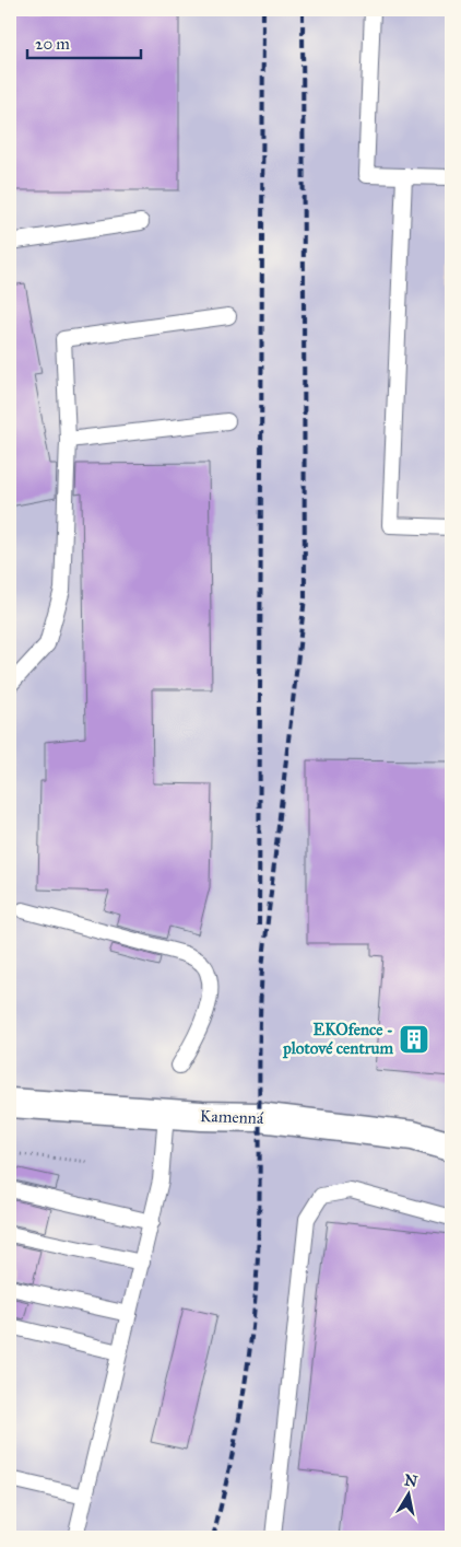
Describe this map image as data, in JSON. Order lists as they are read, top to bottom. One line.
{"streets":{"street":["Kamenná"]},"places":{"building":["EKOfence - plotové centrum"]},"scale_bar":"20 m","north":"top"}
